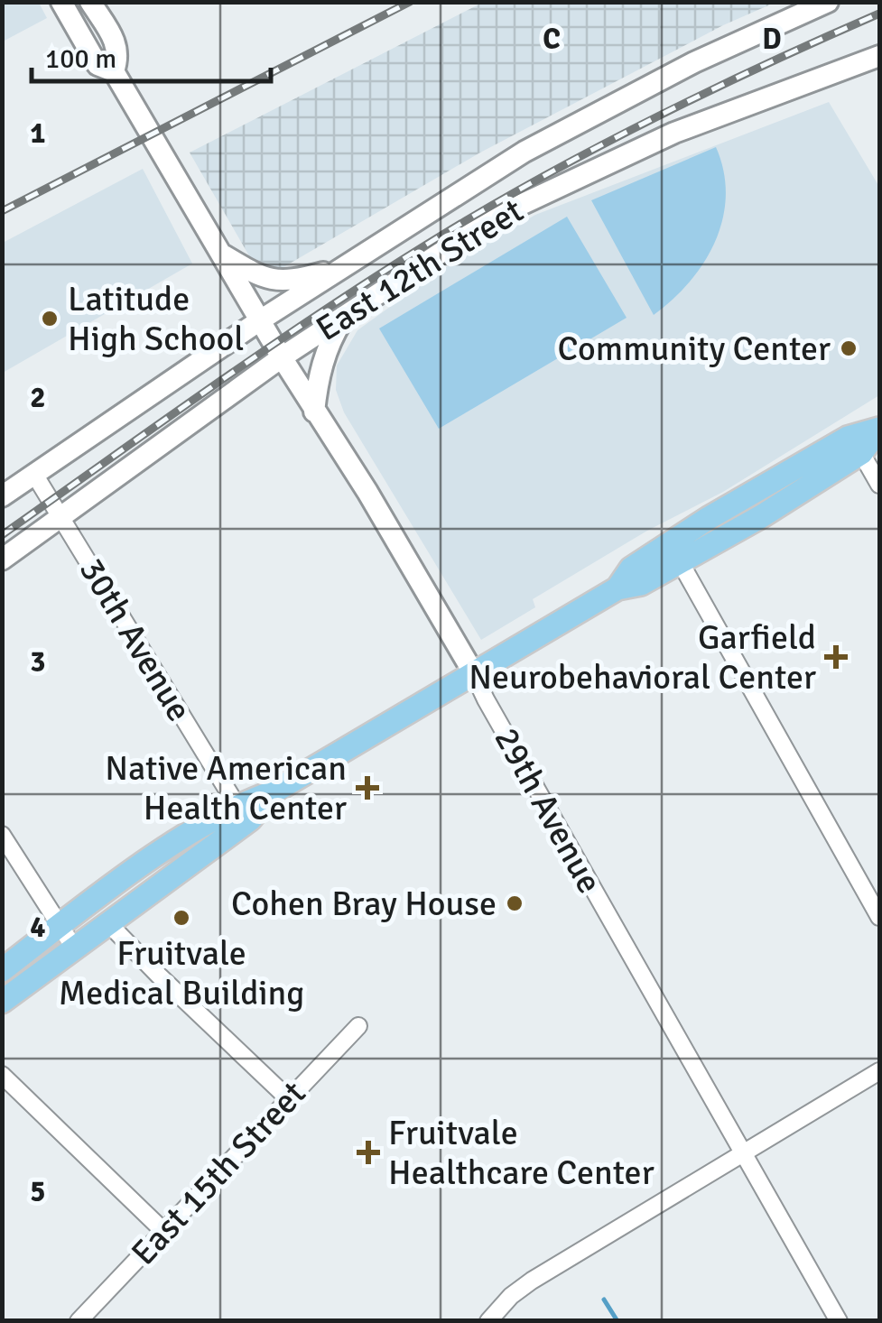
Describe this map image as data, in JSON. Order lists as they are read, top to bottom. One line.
{"streets":{"main road":["East 12th Street","29th Avenue"],"street":["30th Avenue","East 15th Street"]},"crossings":[["East 12th Street","30th Avenue"],["East 12th Street","29th Avenue"]],"places":{"other":["Latitude High School","Community Center","Cohen Bray House","Fruitvale Medical Building"],"health":["Garfield Neurobehavioral Center","Native American Health Center","Fruitvale Healthcare Center"]},"scale_bar":"100 m","grid":{"columns":["C","D"],"rows":["1","2","3","4","5"]}}
